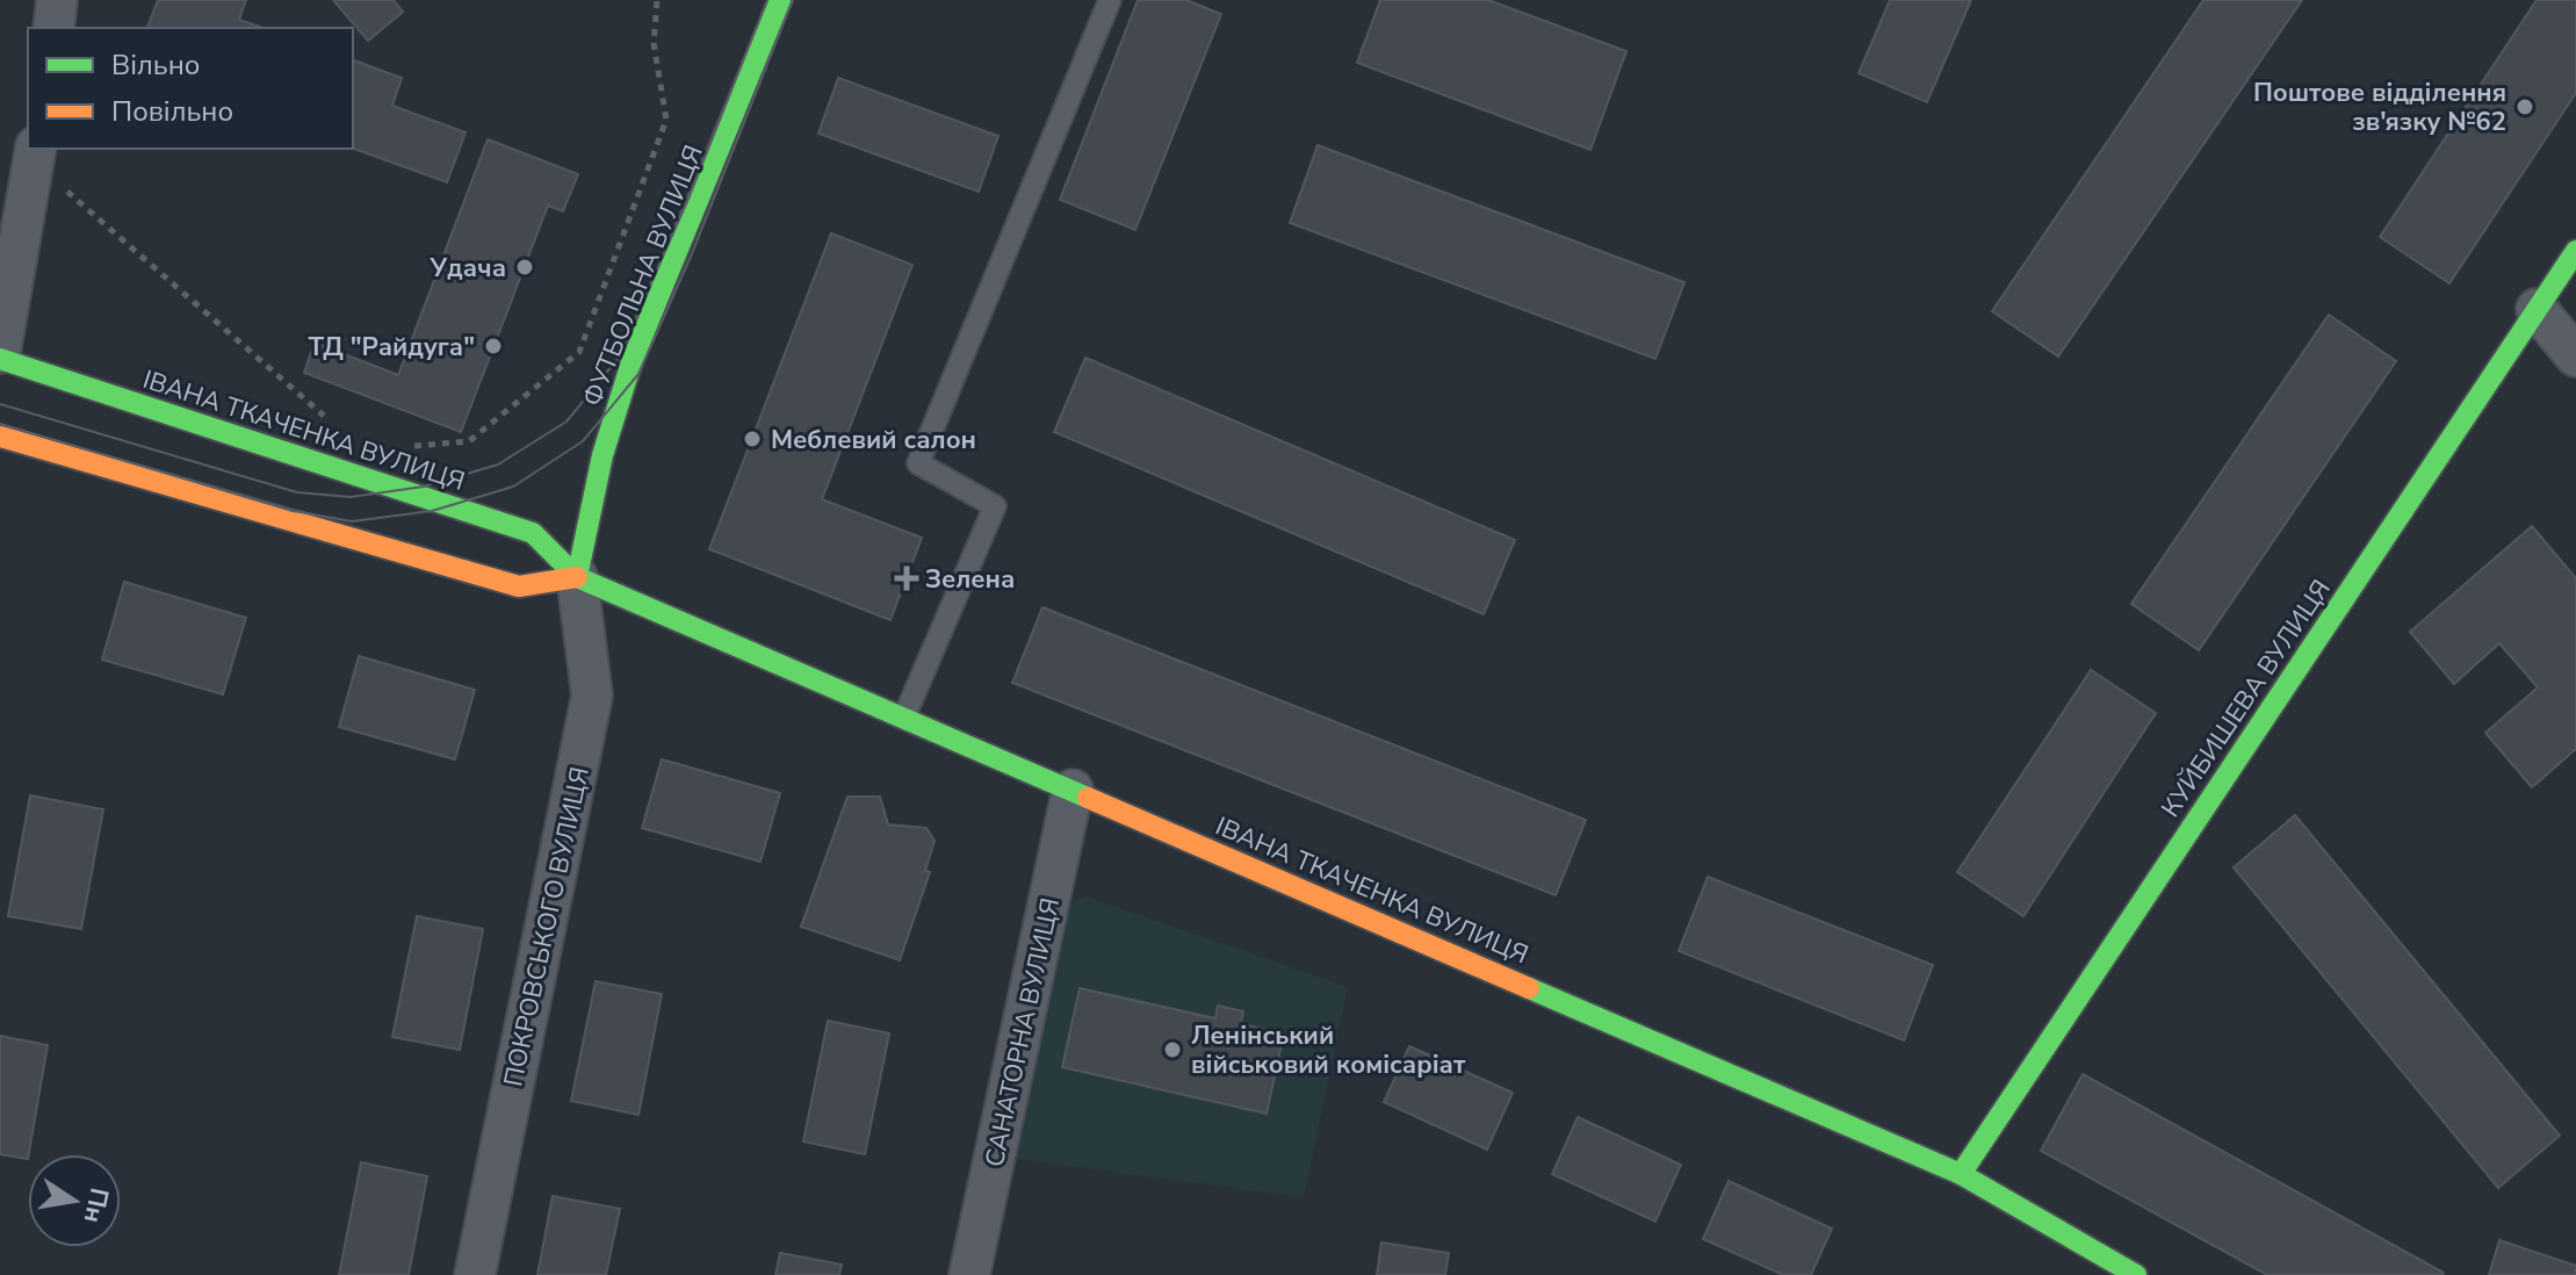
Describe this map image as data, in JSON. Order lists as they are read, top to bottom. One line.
{"streets":{"main road":["ФУТБОЛЬНА ВУЛИЦЯ","ІВАНА ТКАЧЕНКА ВУЛИЦЯ","КУЙБИШЕВА ВУЛИЦЯ"],"street":["ПОКРОВСЬКОГО ВУЛИЦЯ","САНАТОРНА ВУЛИЦЯ"]},"crossings":[["ФУТБОЛЬНА ВУЛИЦЯ","ІВАНА ТКАЧЕНКА ВУЛИЦЯ"],["ФУТБОЛЬНА ВУЛИЦЯ","ПОКРОВСЬКОГО ВУЛИЦЯ"],["ІВАНА ТКАЧЕНКА ВУЛИЦЯ","КУЙБИШЕВА ВУЛИЦЯ"],["ІВАНА ТКАЧЕНКА ВУЛИЦЯ","ПОКРОВСЬКОГО ВУЛИЦЯ"],["ІВАНА ТКАЧЕНКА ВУЛИЦЯ","САНАТОРНА ВУЛИЦЯ"]],"places":{"other":["Поштове відділення зв'язку №62","Удача","ТД \"Райдуга\"","Меблевий салон","Ленінський військовий комісаріат"],"health":["Зелена"]},"legend":["Вільно","Повільно"],"north":"right"}
